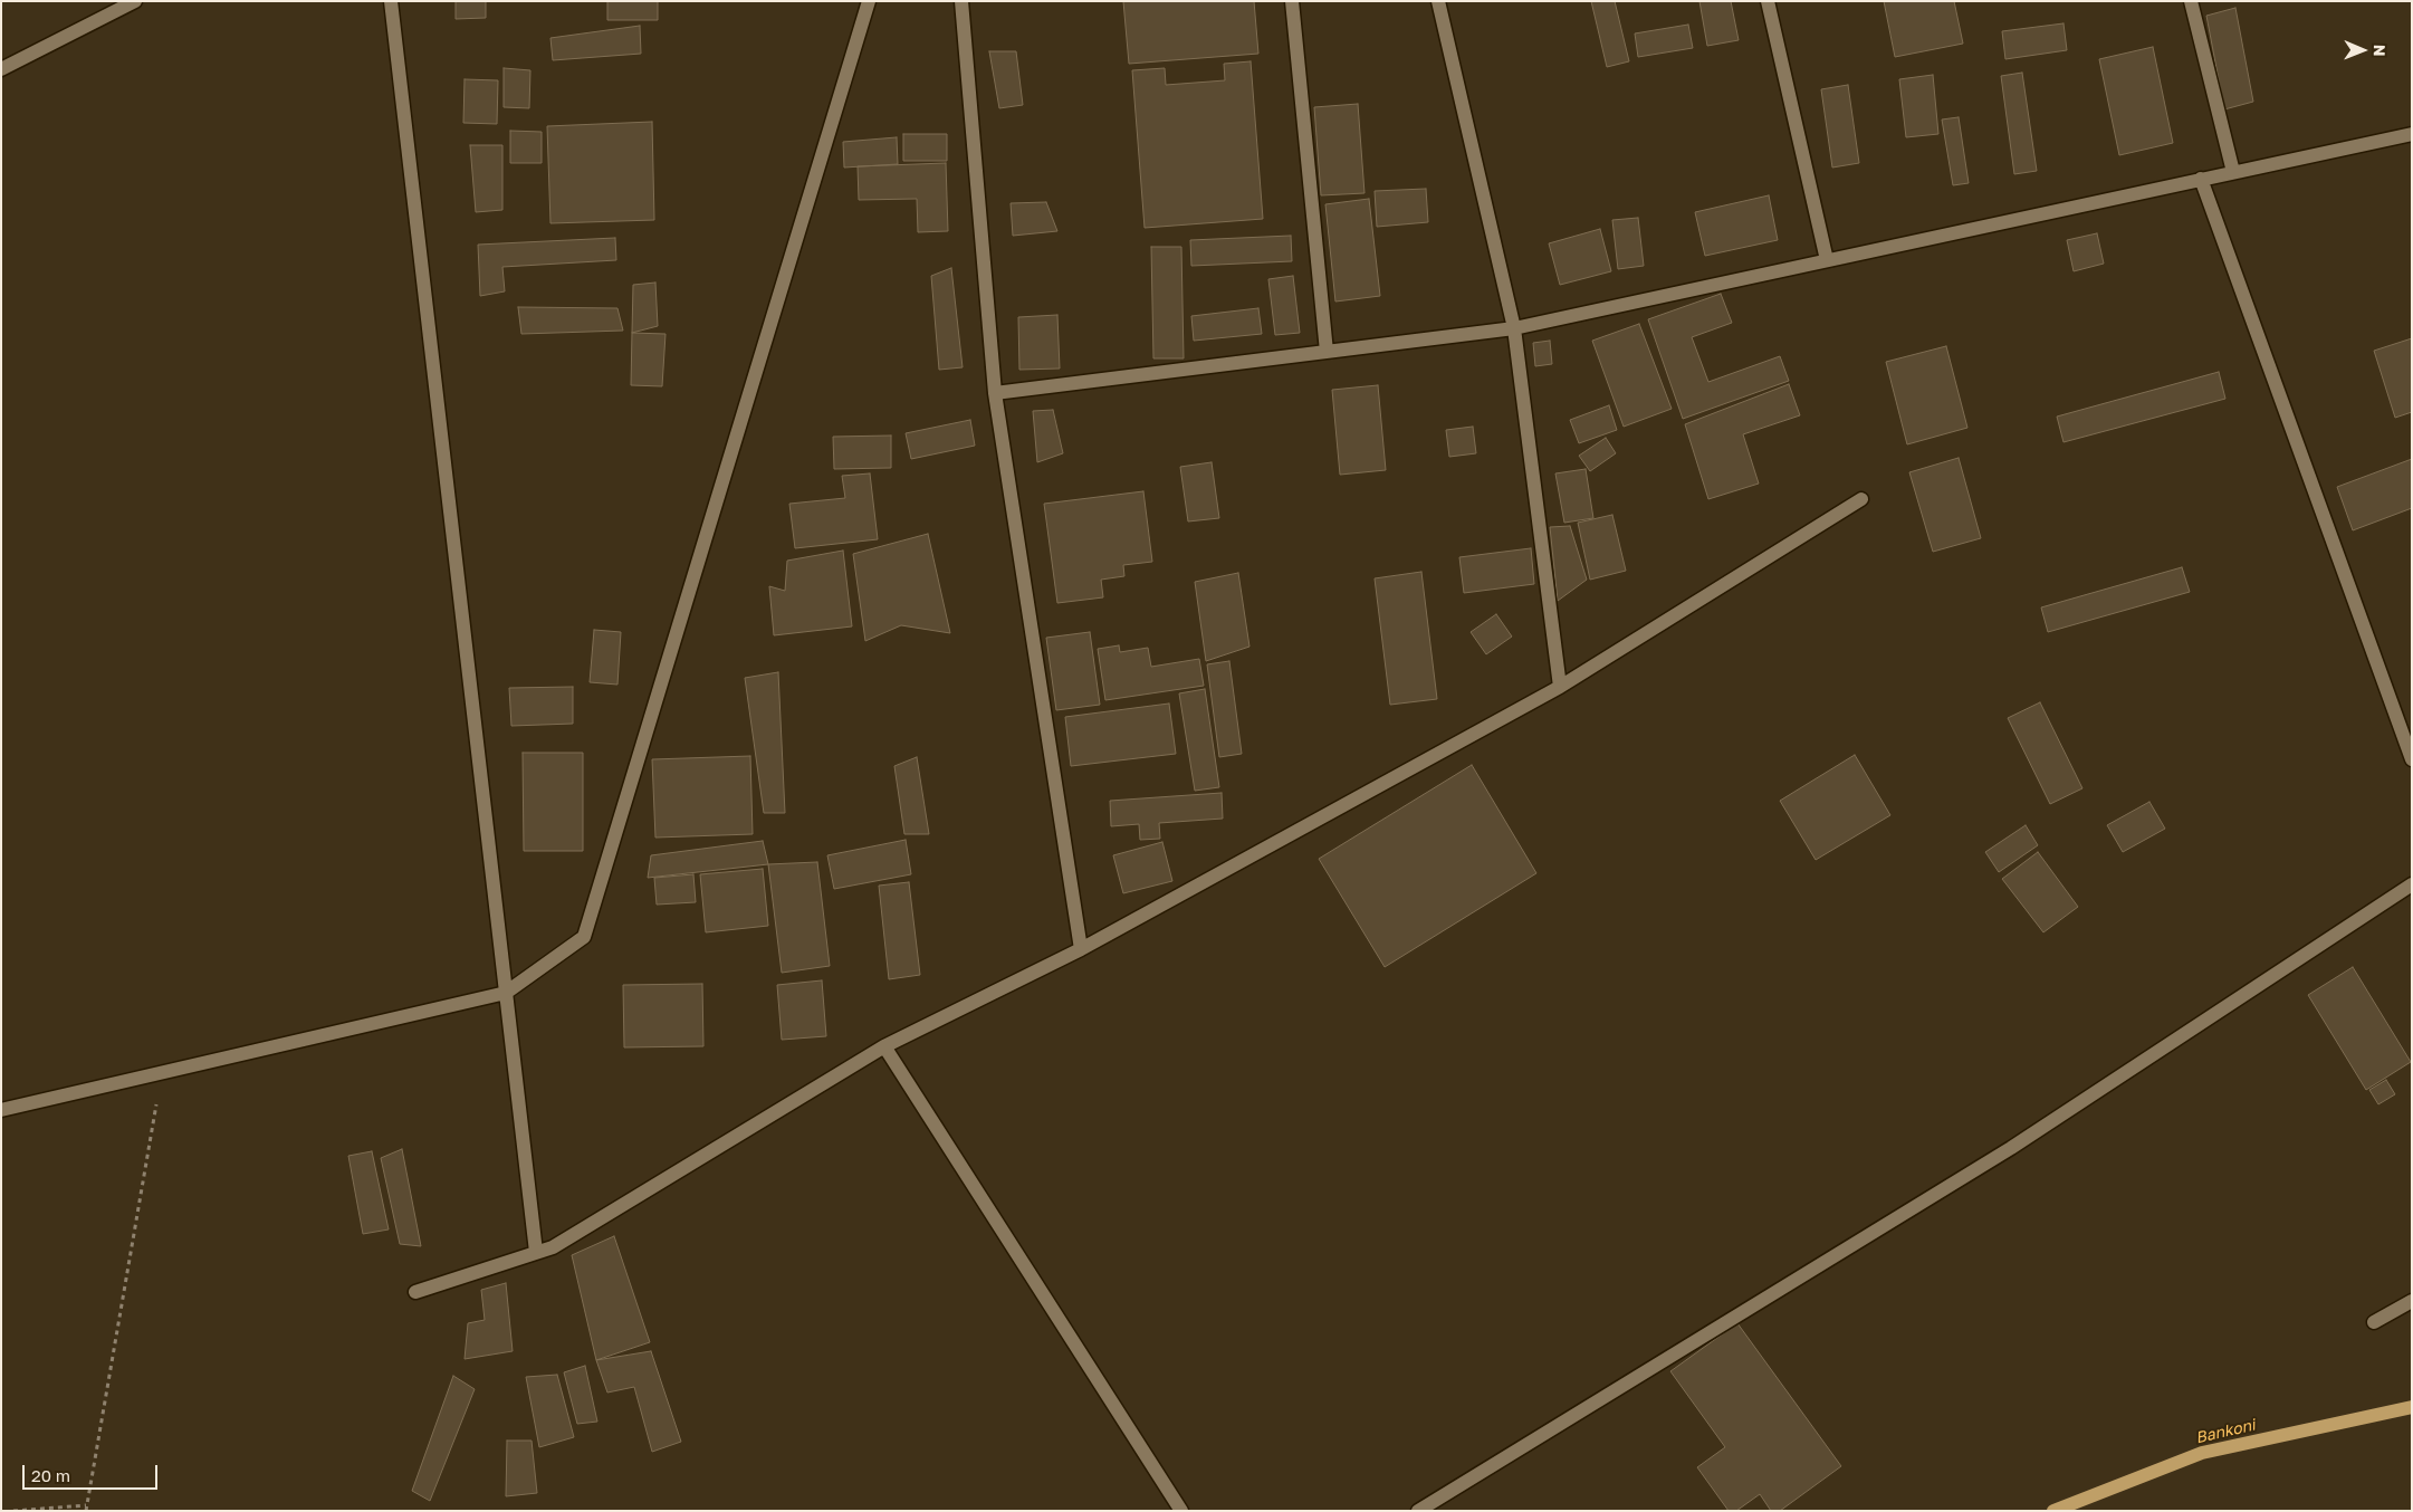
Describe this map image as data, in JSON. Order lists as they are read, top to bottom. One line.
{"water":["Bankoni"],"scale_bar":"20 m","north":"right"}
